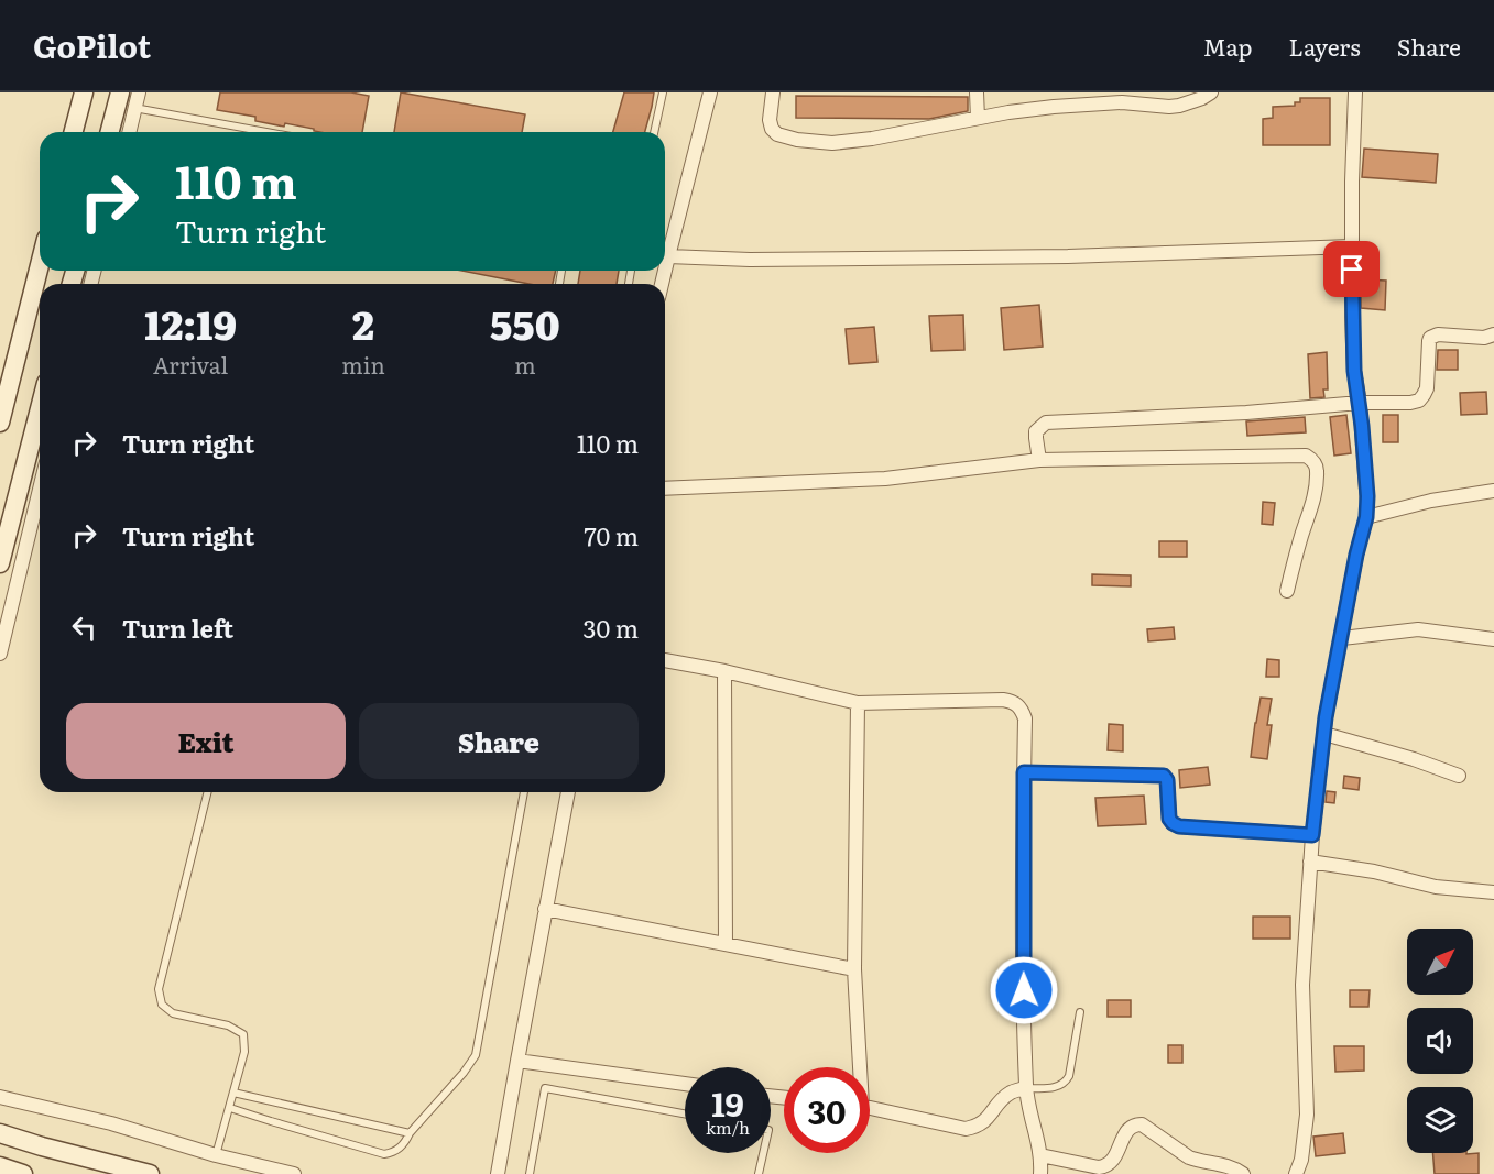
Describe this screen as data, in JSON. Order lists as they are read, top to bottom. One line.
{"north":"top right","page":{"header":"GoPilot","nav":["Map","Layers","Share"],"turn":["110 m","Turn right"],"eta":["12:19","Arrival","2","min","550","m"],"list":[{"name":"Turn right","value":"110 m"},{"name":"Turn right","value":"70 m"},{"name":"Turn left","value":"30 m"}],"buttons":["Exit","Share"],"speed":"19 km/h","limit":"30"}}
